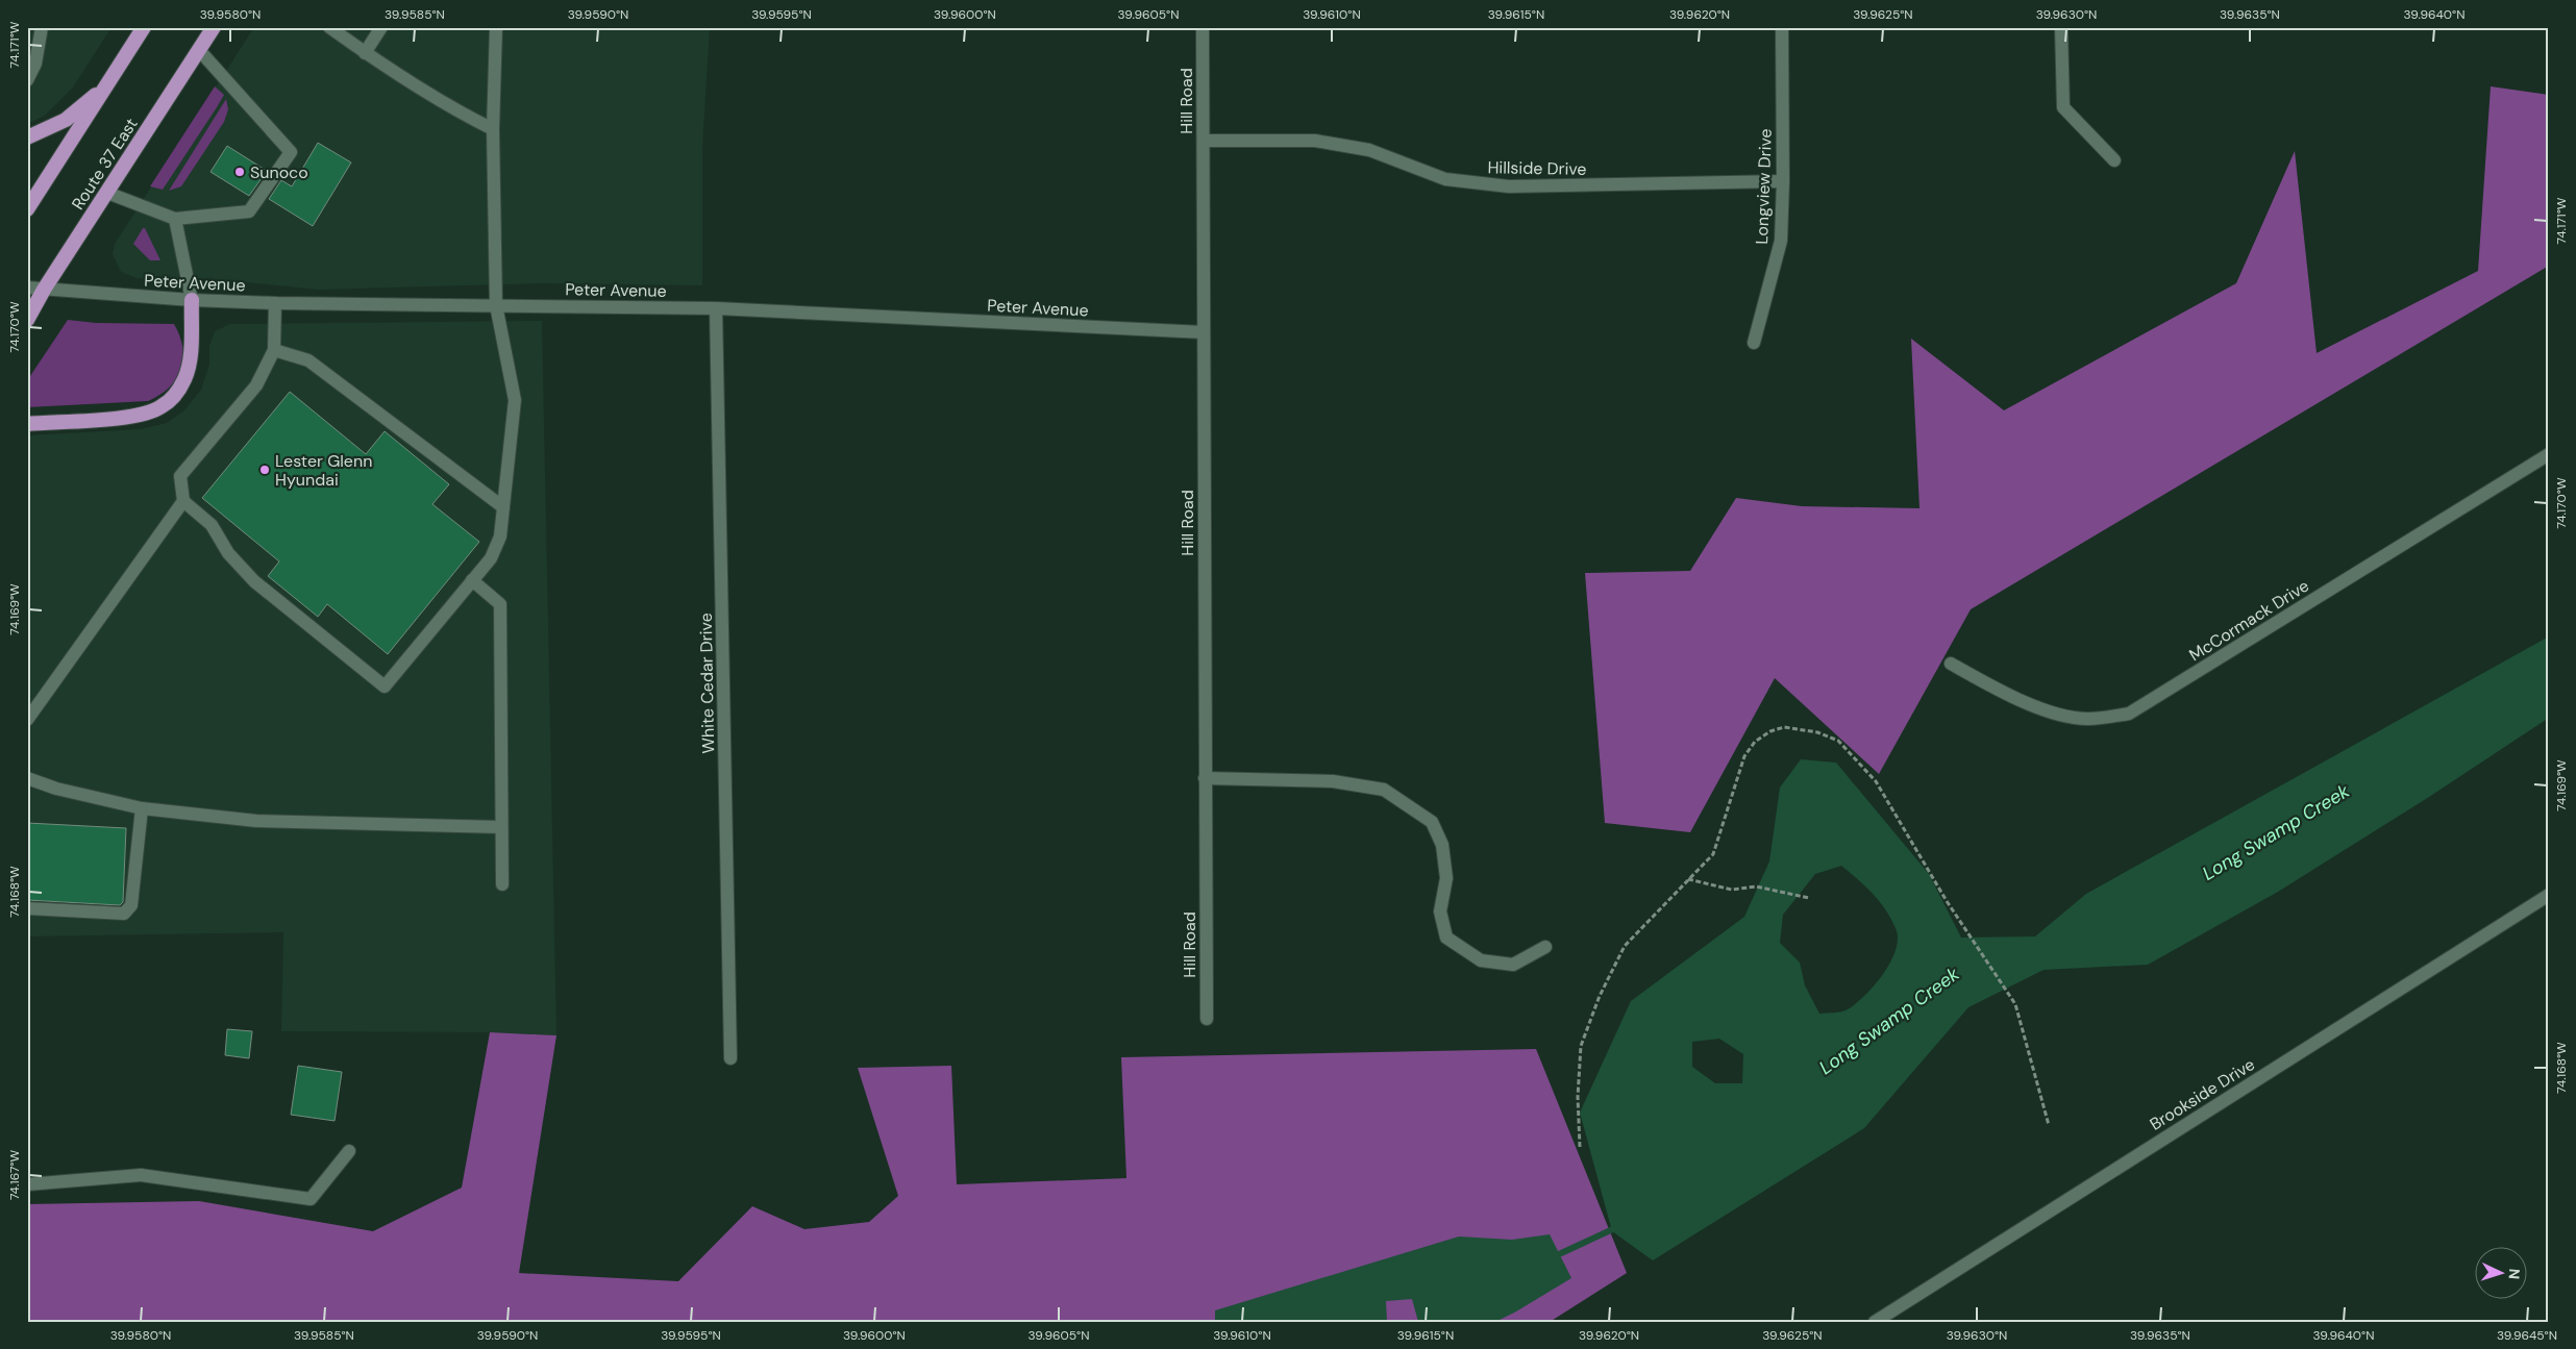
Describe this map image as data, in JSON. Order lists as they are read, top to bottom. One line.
{"streets":{"highway":["Route 37 East"],"street":["Hill Road","Hillside Drive","Longview Drive","Peter Avenue","McCormack Drive","White Cedar Drive","Brookside Drive"]},"crossings":[["Hill Road","Hillside Drive"],["Hill Road","Peter Avenue"],["Route 37 East","Peter Avenue"],["Hillside Drive","Longview Drive"],["Peter Avenue","White Cedar Drive"]],"water":["Long Swamp Creek"],"places":["Sunoco","Lester Glenn Hyundai"],"north":"right","coordinates":["39.9580°N","39.9585°N","39.9590°N","39.9595°N","39.9600°N","39.9605°N","39.9610°N","39.9615°N","39.9620°N","39.9625°N","39.9630°N","39.9635°N","39.9640°N","74.171°W","74.170°W","74.169°W","74.168°W","74.167°W","39.9645°N"]}
